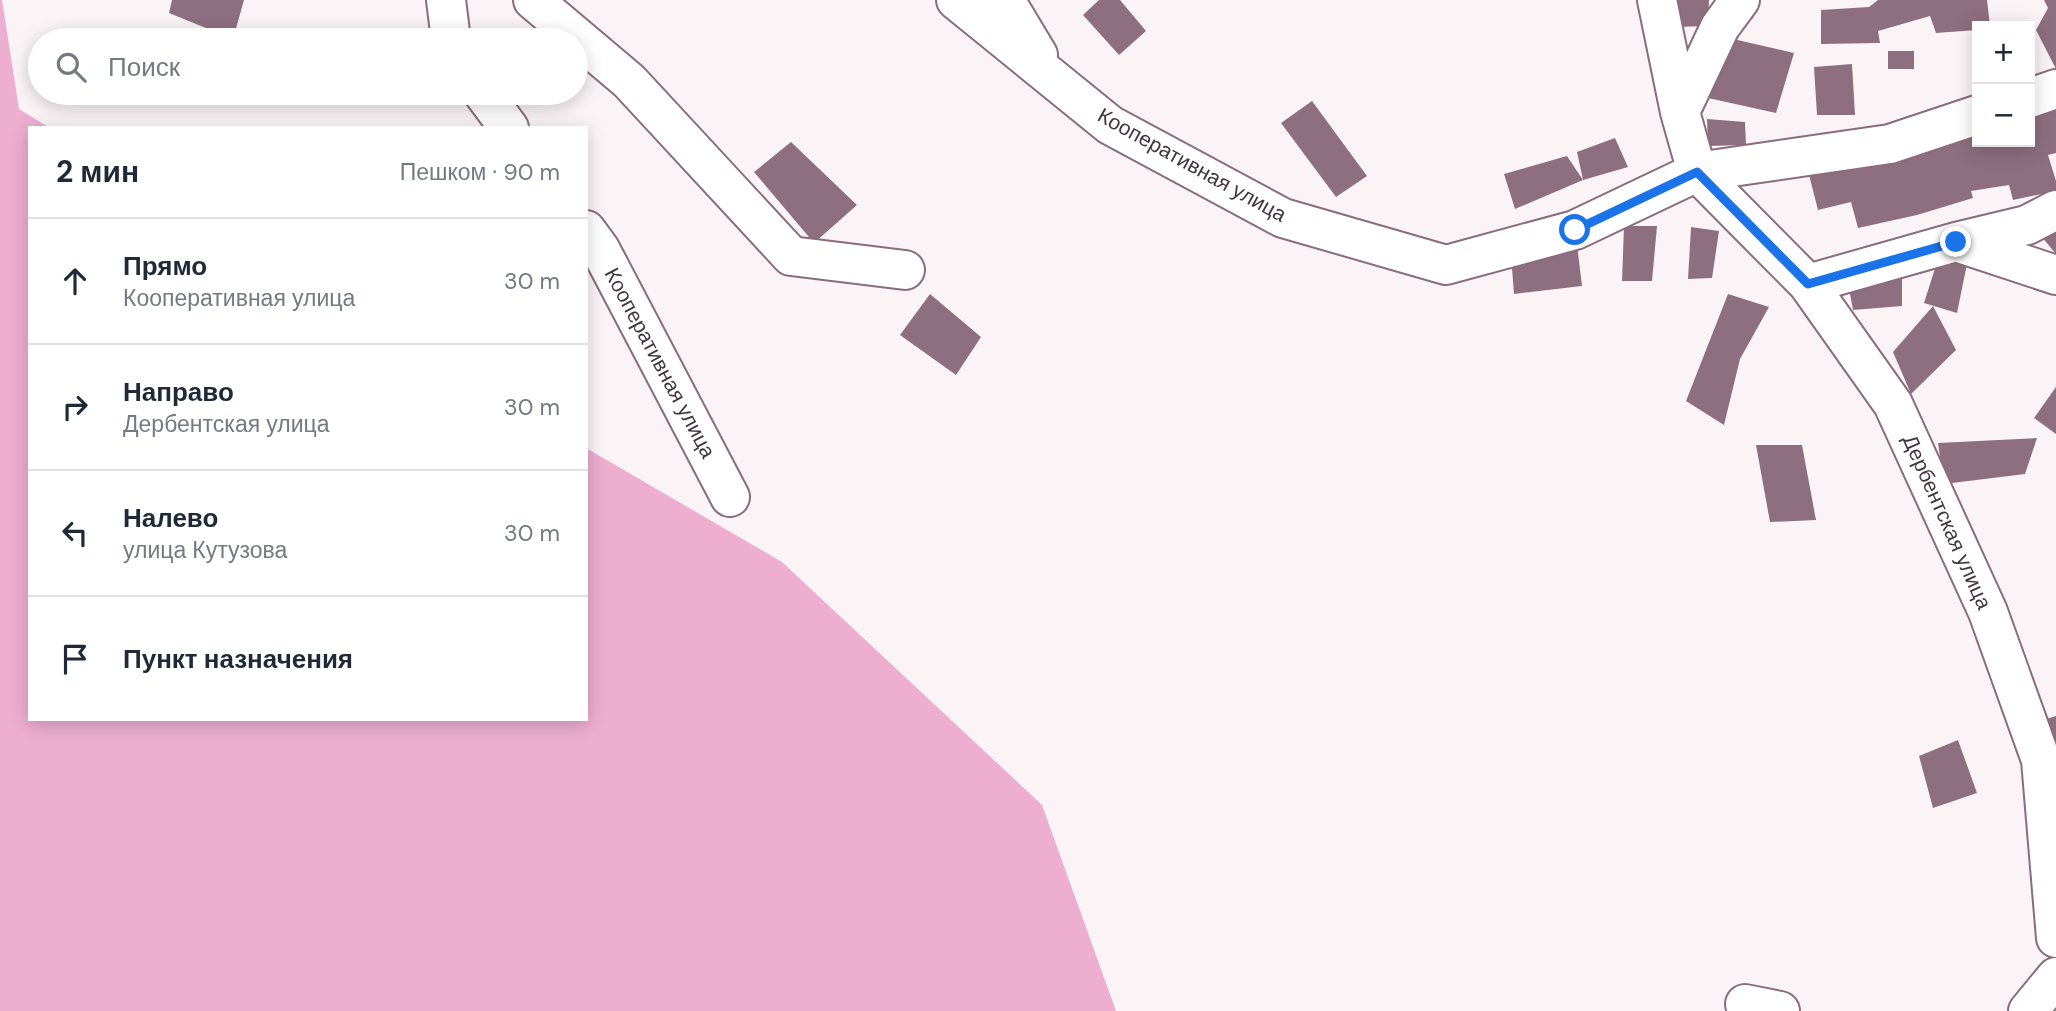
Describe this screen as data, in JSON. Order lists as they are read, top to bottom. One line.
{"streets":{"street":["Кооперативная улица","Дербентская улица"]},"crossings":[["Кооперативная улица","Дербентская улица"]],"page":{"map_buttons":["+","−"],"search":"Поиск","heading":["2 мин","Пешком · 90 m"],"list":[["Прямо","Кооперативная улица","30 m"],["Направо","Дербентская улица","30 m"],["Налево","улица Кутузова","30 m"],"Пункт назначения"]}}
